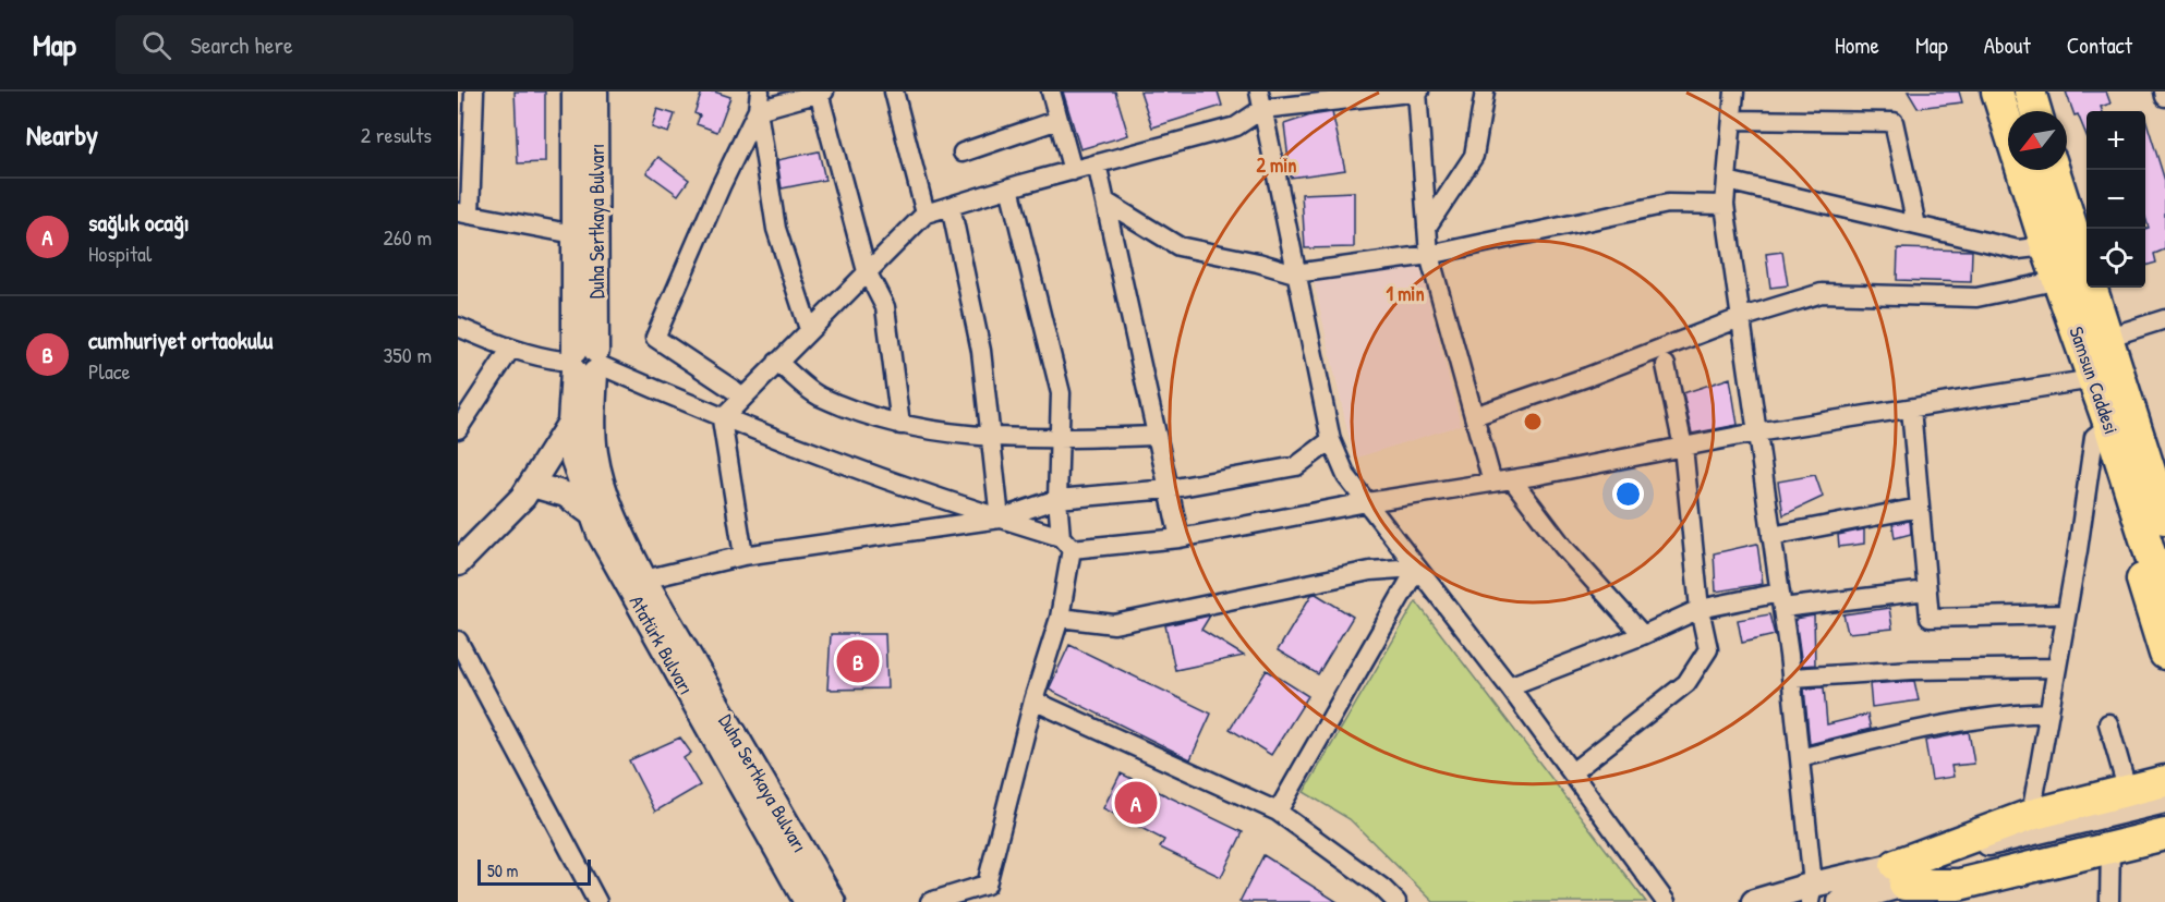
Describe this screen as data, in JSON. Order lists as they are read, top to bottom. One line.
{"streets":{"highway":["Samsun Caddesi"],"main road":["Duha Sertkaya Bulvarı","Atatürk Bulvarı"]},"crossings":[["Duha Sertkaya Bulvarı","Atatürk Bulvarı"]],"scale_bar":"50 m","north":"bottom left","page":{"header":"Map","search":"Search here","nav":["Home","Map","About","Contact"],"heading":["Nearby","2 results"],"map_buttons":["+","−"],"list":[{"mark":"A","name":"sağlık ocağı","note":"Hospital","value":"260 m"},{"mark":"B","name":"cumhuriyet ortaokulu","note":"Place","value":"350 m"}],"pins":["B","A"],"scale":"50 m"},"rings":["2 min","1 min"]}
